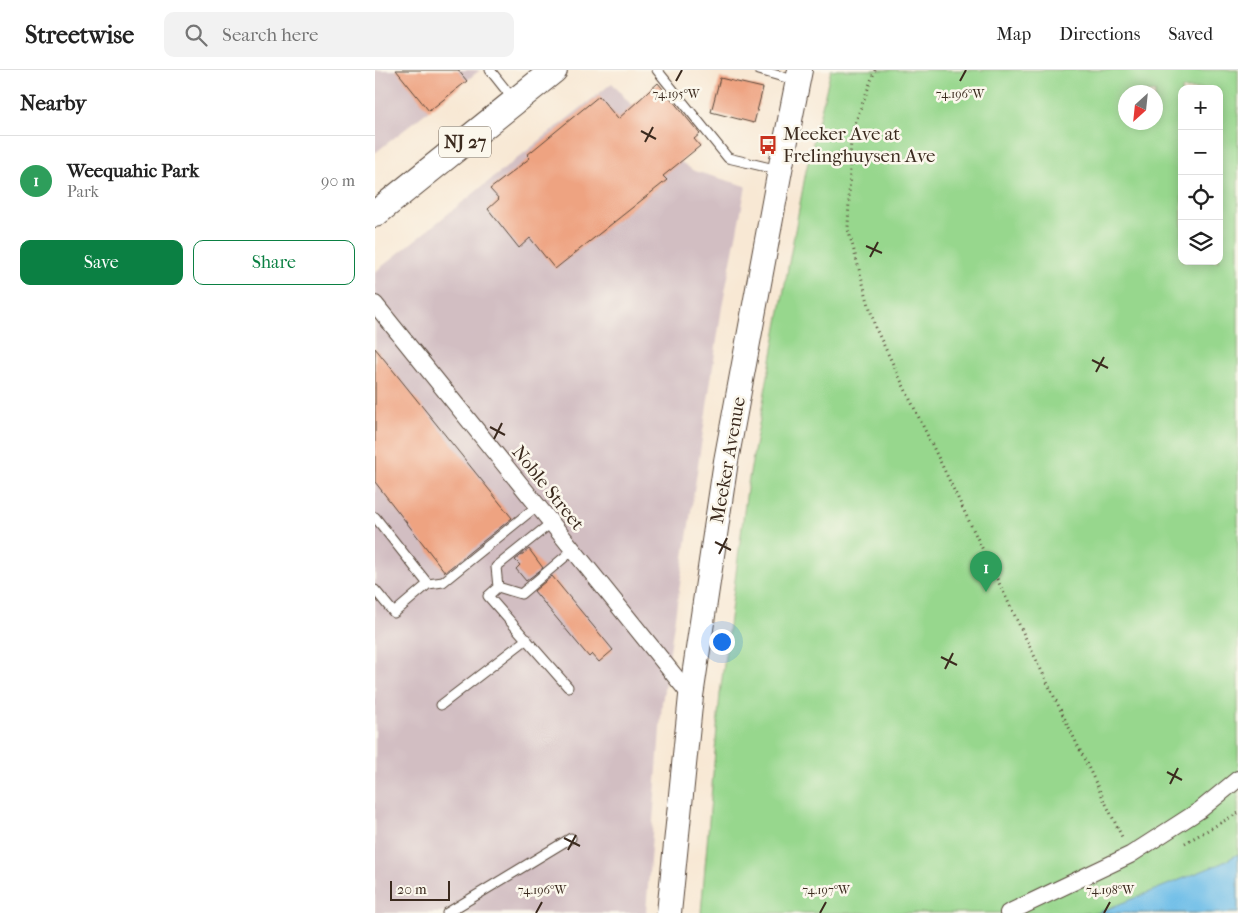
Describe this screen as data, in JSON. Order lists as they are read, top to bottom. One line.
{"streets":{"main road":["NJ 27","Meeker Avenue"],"street":["Noble Street"]},"crossings":[["Meeker Avenue","Noble Street"]],"places":{"bus stop":["Meeker Ave at Frelinghuysen Ave"]},"scale_bar":"20 m","north":"bottom left","page":{"header":"Streetwise","search":"Search here","nav":["Map","Directions","Saved"],"heading":"Nearby","map_buttons":["+","−"],"list":[{"mark":"1","name":"Weequahic Park","note":"Park","value":"90 m"}],"buttons":["Save","Share"],"pins":"1","scale":"20 m"},"coordinates":["74.195°W","74.196°W","74.197°W","74.198°W"]}
